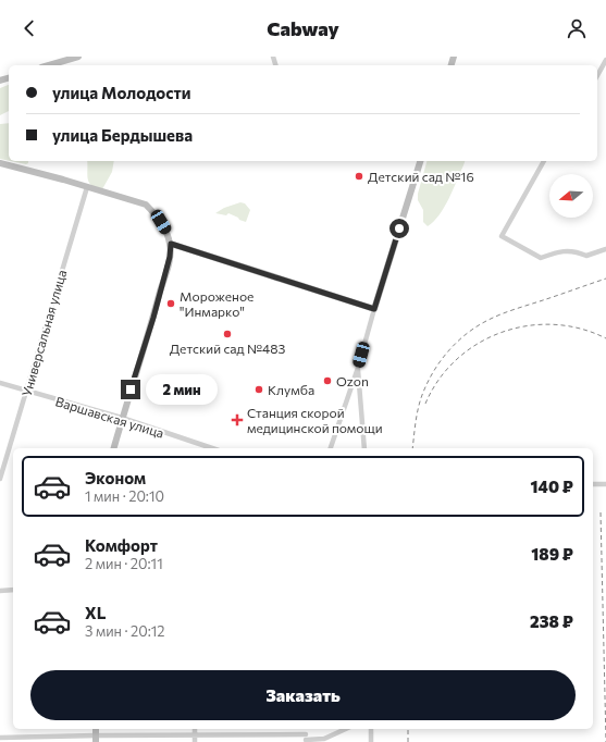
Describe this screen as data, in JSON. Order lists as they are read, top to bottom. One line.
{"streets":{"street":["Универсальная улица","Варшавская улица"]},"crossings":[["Универсальная улица","Варшавская улица"]],"places":{"other":["Детский сад №16","Мороженое \"Инмарко\"","Детский сад №483","Ozon","Клумба"],"health":["Станция скорой медицинской помощи"]},"north":"left","page":{"header":"Cabway","banner":["улица Молодости","улица Бердышева"],"bubble":"2 мин","list":[{"name":"Эконом","note":"1 мин · 20:10","value":"140 ₽"},{"name":"Комфорт","note":"2 мин · 20:11","value":"189 ₽"},{"name":"XL","note":"3 мин · 20:12","value":"238 ₽"}],"buttons":"Заказать"}}
